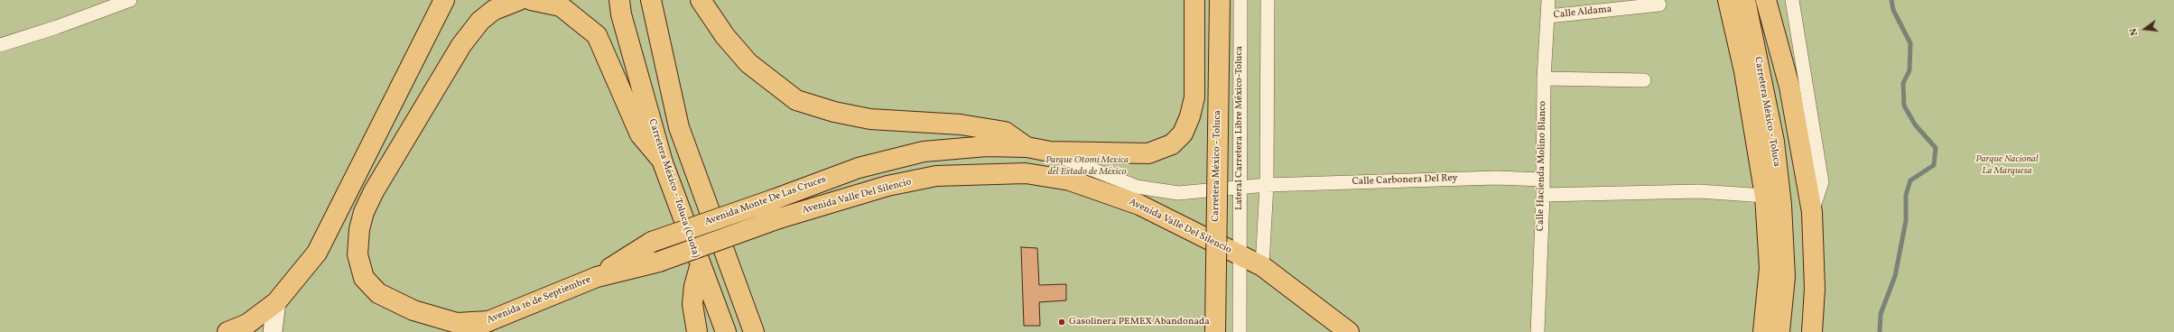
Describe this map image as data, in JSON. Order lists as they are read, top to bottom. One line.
{"streets":{"main road":["Carretera México - Toluca","Carretera México - Toluca (Cuota)","Avenida Valle Del Silencio","Avenida Monte De Las Cruces","Avenida 16 de Septiembre"],"street":["Calle Aldama","Lateral Carretera Libre México-Toluca","Calle Hacienda Molino Blanco","Calle Carbonera Del Rey"]},"crossings":[["Calle Aldama","Calle Hacienda Molino Blanco"],["Lateral Carretera Libre México-Toluca","Calle Carbonera Del Rey"],["Lateral Carretera Libre México-Toluca","Avenida Valle Del Silencio"],["Calle Hacienda Molino Blanco","Calle Carbonera Del Rey"],["Calle Carbonera Del Rey","Avenida Monte De Las Cruces"],["Avenida Valle Del Silencio","Avenida Monte De Las Cruces"],["Avenida Monte De Las Cruces","Avenida 16 de Septiembre"]],"parks":["Parque Nacional La Marquesa","Parque Otomí Mexica del Estado de México"],"places":["Gasolinera PEMEX Abandonada"],"north":"left"}
